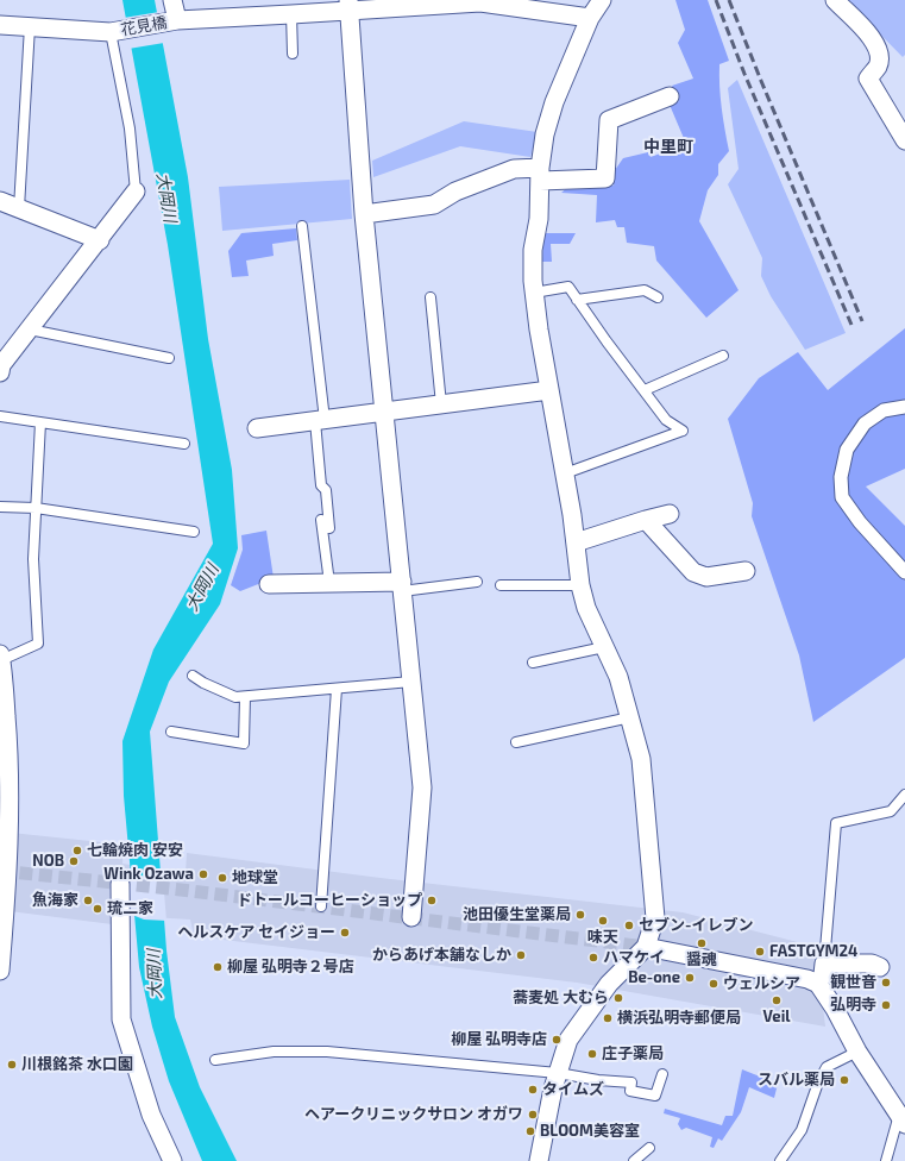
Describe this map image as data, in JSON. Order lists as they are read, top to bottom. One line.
{"streets":{"street":["花見橋"]},"districts":["中里町"],"water":["大岡川"],"places":["七輪焼肉 安安","NOB","Wink Ozawa","地球堂","魚海家","ドトールコーヒーショップ","琉二家","池田優生堂薬局","味天","セブン-イレブン","ヘルスケア セイジョー","醤魂","FASTGYM24","からあげ本舗なしか","ハマケイ","柳屋 弘明寺２号店","Be-one","観世音","ウェルシア","蕎麦処 大むら","Veil","弘明寺","横浜弘明寺郵便局","柳屋 弘明寺店","庄子薬局","川根銘茶 水口園","スバル薬局","タイムズ","ヘアークリニックサロン オガワ","BLOOM美容室"]}
